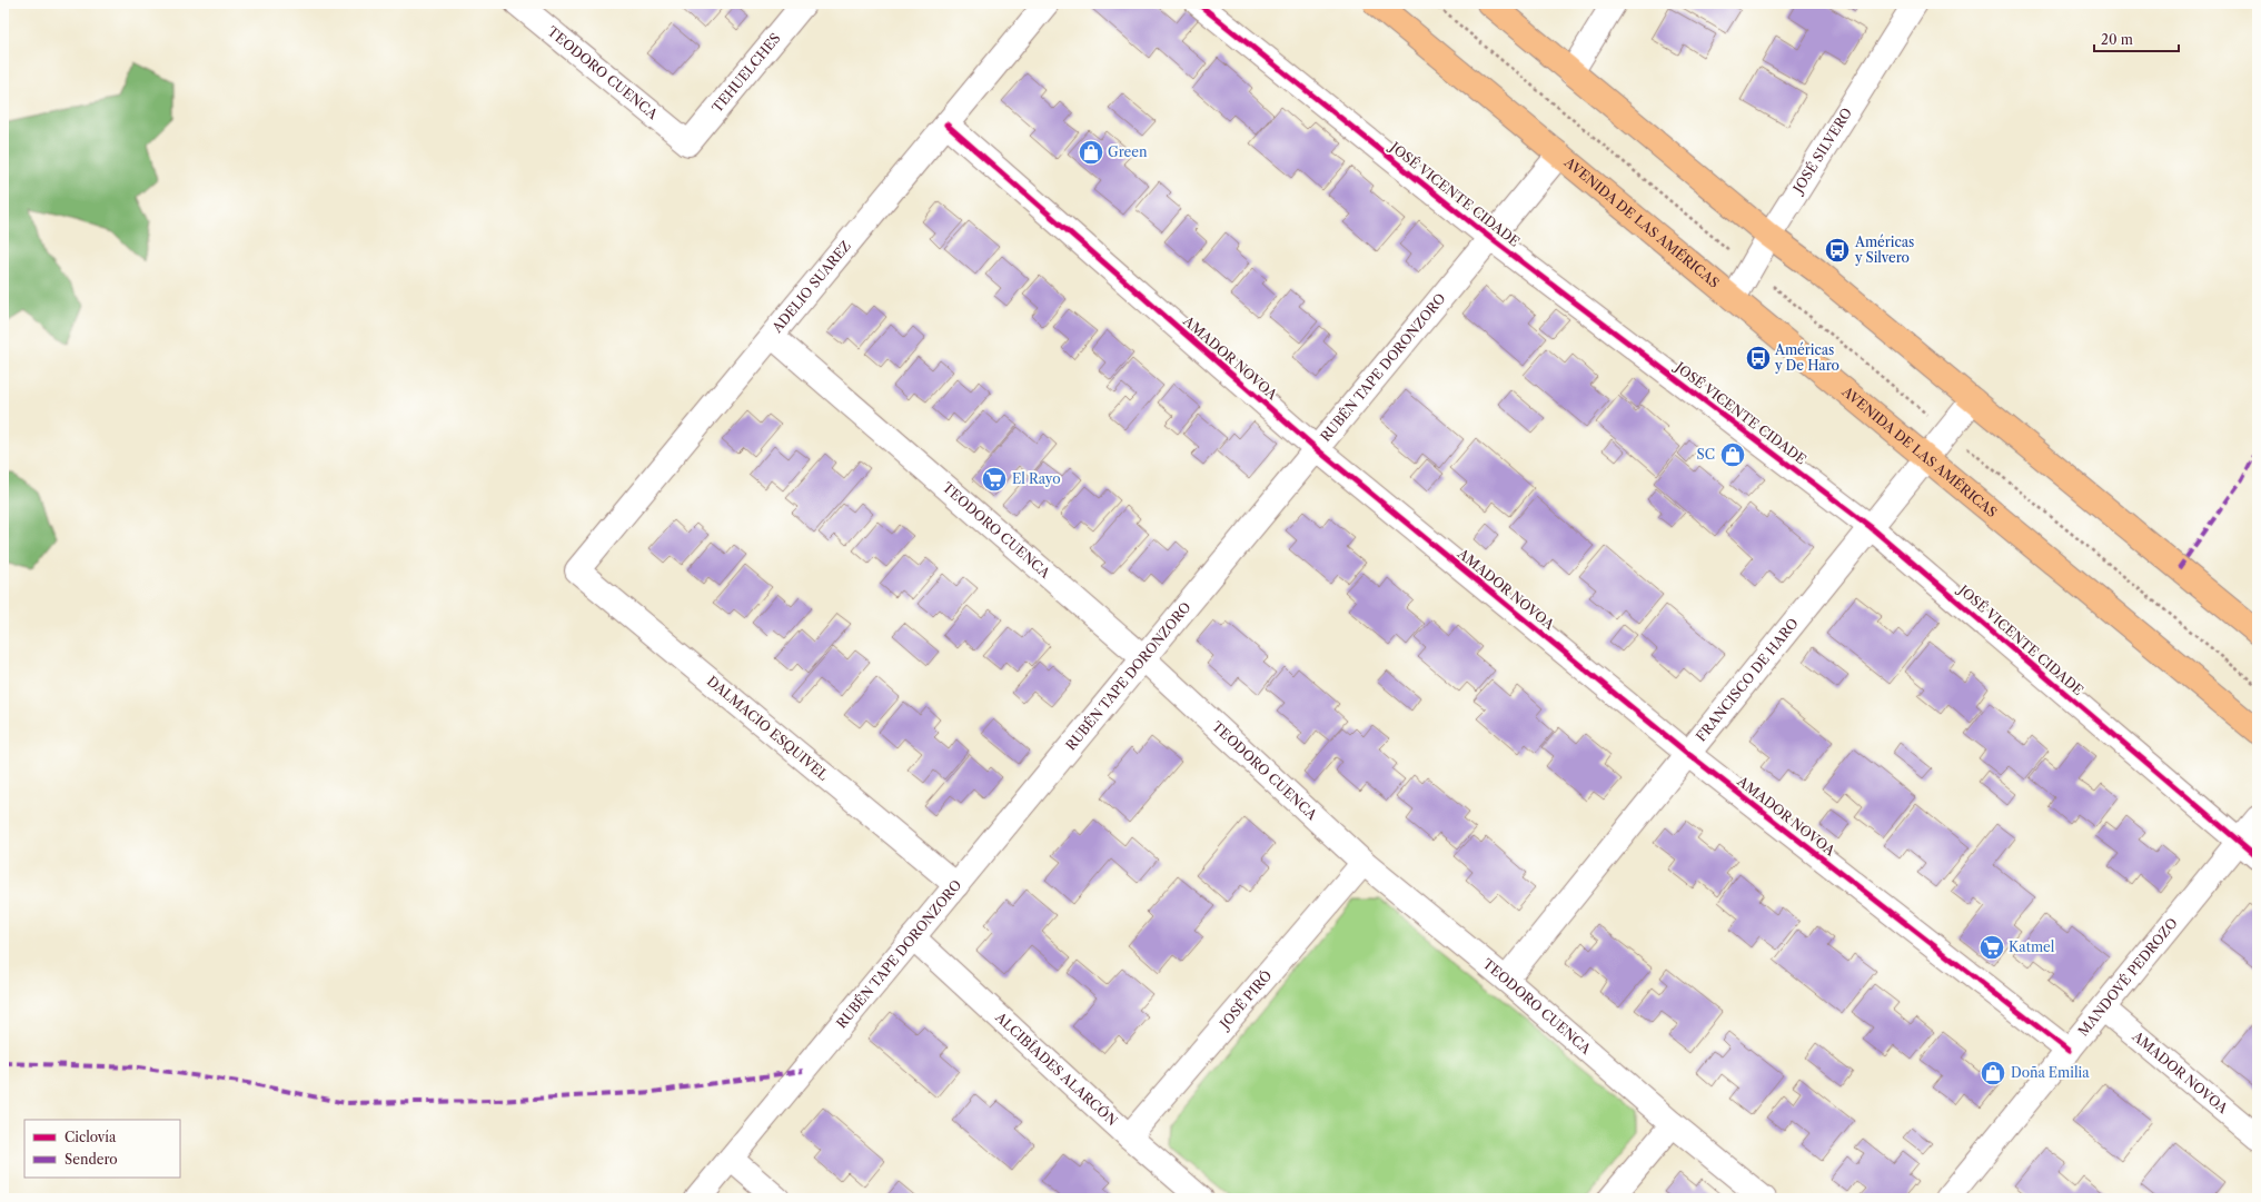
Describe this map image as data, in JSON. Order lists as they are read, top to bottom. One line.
{"streets":{"main road":["AVENIDA DE LAS AMÉRICAS"],"street":["TEODORO CUENCA","TEHUELCHES","JOSÉ SILVERO","JOSÉ VICENTE CIDADE","ADELIO SUAREZ","AMADOR NOVOA","RUBÉN TAPE DORONZORO","FRANCISCO DE HARO","DALMACIO ESQUIVEL","MANDOVÉ PEDROZO","JOSÉ PIRÓ","ALCIBÍADES ALARCÓN"]},"crossings":[["TEODORO CUENCA","TEHUELCHES"],["TEODORO CUENCA","ADELIO SUAREZ"],["TEODORO CUENCA","RUBÉN TAPE DORONZORO"],["TEODORO CUENCA","FRANCISCO DE HARO"],["TEODORO CUENCA","JOSÉ PIRÓ"],["JOSÉ SILVERO","AVENIDA DE LAS AMÉRICAS"],["JOSÉ VICENTE CIDADE","RUBÉN TAPE DORONZORO"],["JOSÉ VICENTE CIDADE","FRANCISCO DE HARO"],["JOSÉ VICENTE CIDADE","MANDOVÉ PEDROZO"],["AVENIDA DE LAS AMÉRICAS","RUBÉN TAPE DORONZORO"],["AVENIDA DE LAS AMÉRICAS","FRANCISCO DE HARO"],["ADELIO SUAREZ","AMADOR NOVOA"],["ADELIO SUAREZ","DALMACIO ESQUIVEL"],["AMADOR NOVOA","RUBÉN TAPE DORONZORO"],["AMADOR NOVOA","FRANCISCO DE HARO"],["AMADOR NOVOA","MANDOVÉ PEDROZO"],["RUBÉN TAPE DORONZORO","DALMACIO ESQUIVEL"],["RUBÉN TAPE DORONZORO","ALCIBÍADES ALARCÓN"],["JOSÉ PIRÓ","ALCIBÍADES ALARCÓN"]],"places":{"shop":["Green","SC","Doña Emilia"],"bus stop":["Américas y Silvero","Américas y De Haro"],"supermarket":["El Rayo","Katmel"]},"legend":["Ciclovía","Sendero"],"scale_bar":"20 m"}
